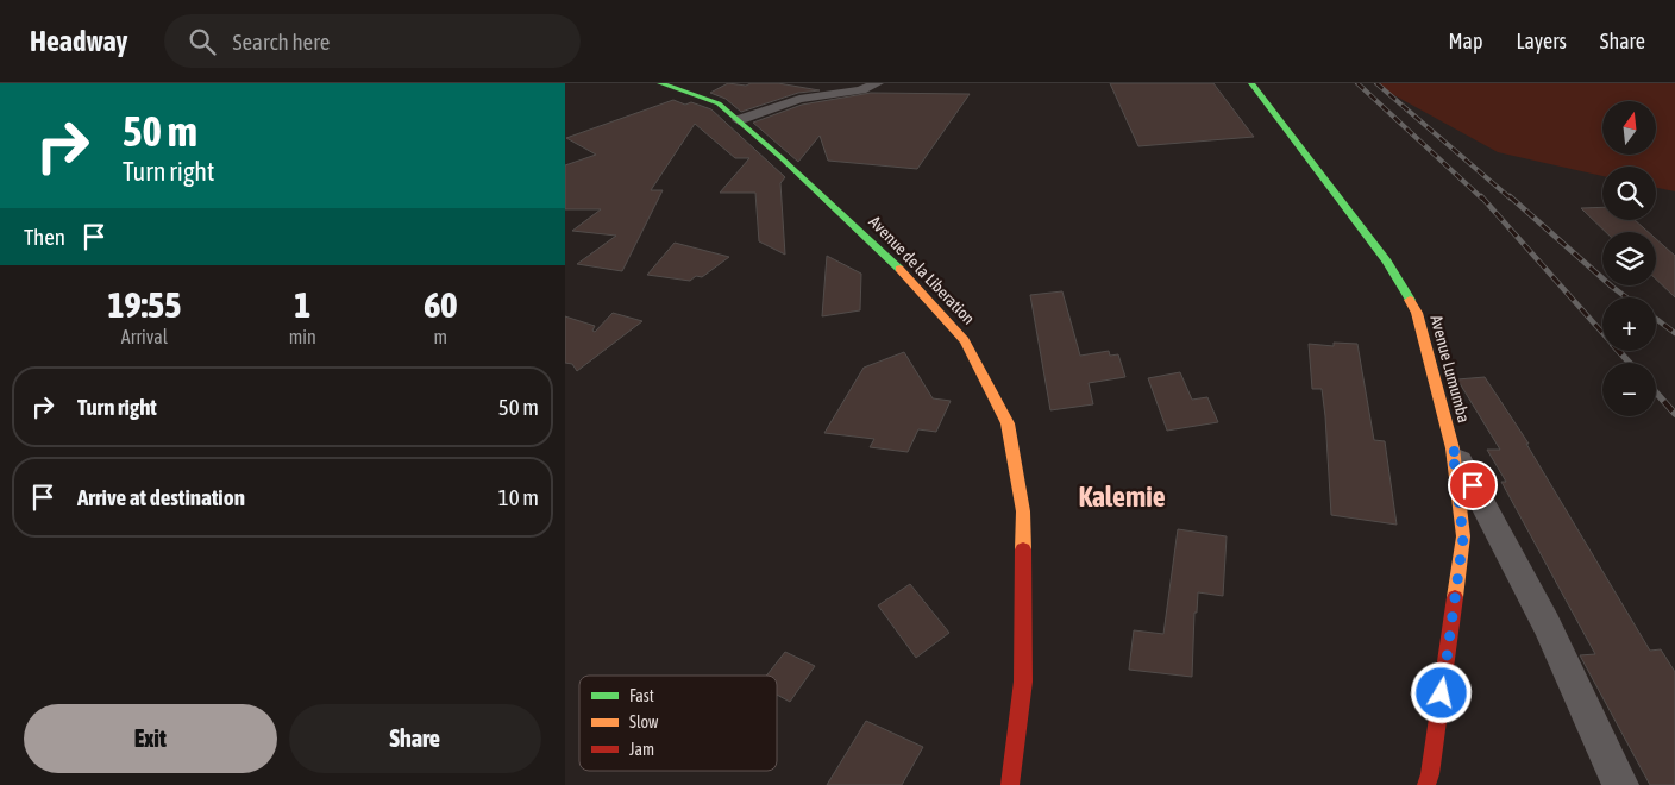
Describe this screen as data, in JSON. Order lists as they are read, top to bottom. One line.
{"streets":{"street":["Avenue de la Liberation","Avenue Lumumba"]},"districts":["Kalemie"],"legend":["Fast","Slow","Jam"],"north":"top","page":{"header":"Headway","search":"Search here","nav":["Map","Layers","Share"],"turn":["50 m","Turn right"],"map_buttons":["+","−"],"then":"Then","eta":["19:55","Arrival","1","min","60","m"],"list":[{"name":"Turn right","value":"50 m"},{"name":"Arrive at destination","value":"10 m"}],"buttons":["Exit","Share"]}}
